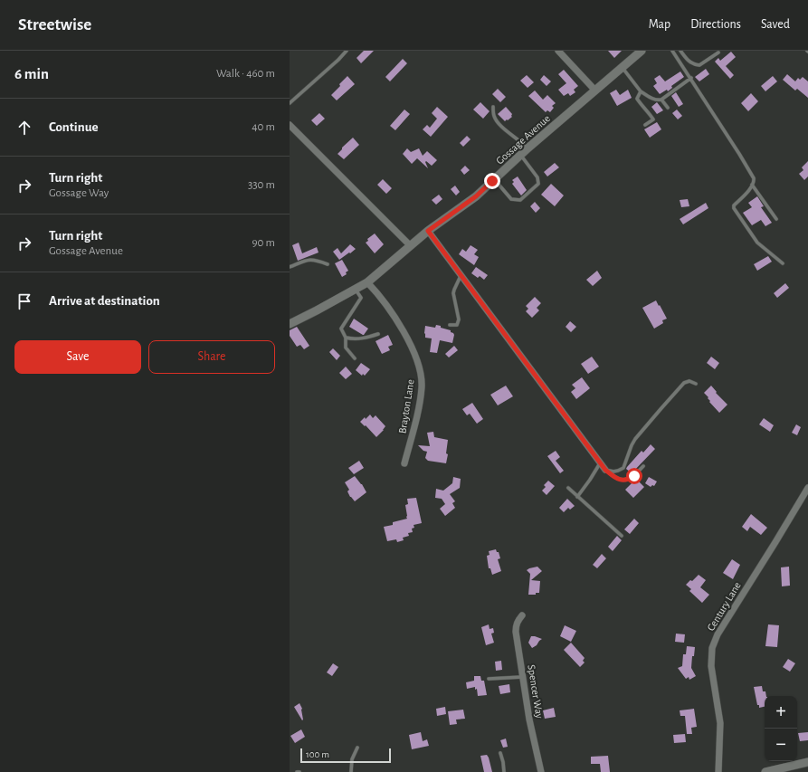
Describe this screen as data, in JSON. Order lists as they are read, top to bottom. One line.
{"streets":{"street":["Gossage Avenue","Brayton Lane","Century Lane","Spencer Way"]},"crossings":[["Gossage Avenue","Brayton Lane"]],"scale_bar":"100 m","page":{"header":"Streetwise","nav":["Map","Directions","Saved"],"heading":["6 min","Walk · 460 m"],"list":[["Continue","40 m"],["Turn right","Gossage Way","330 m"],["Turn right","Gossage Avenue","90 m"],"Arrive at destination"],"buttons":["Save","Share"],"map_buttons":["+","−"],"scale":"100 m"}}
